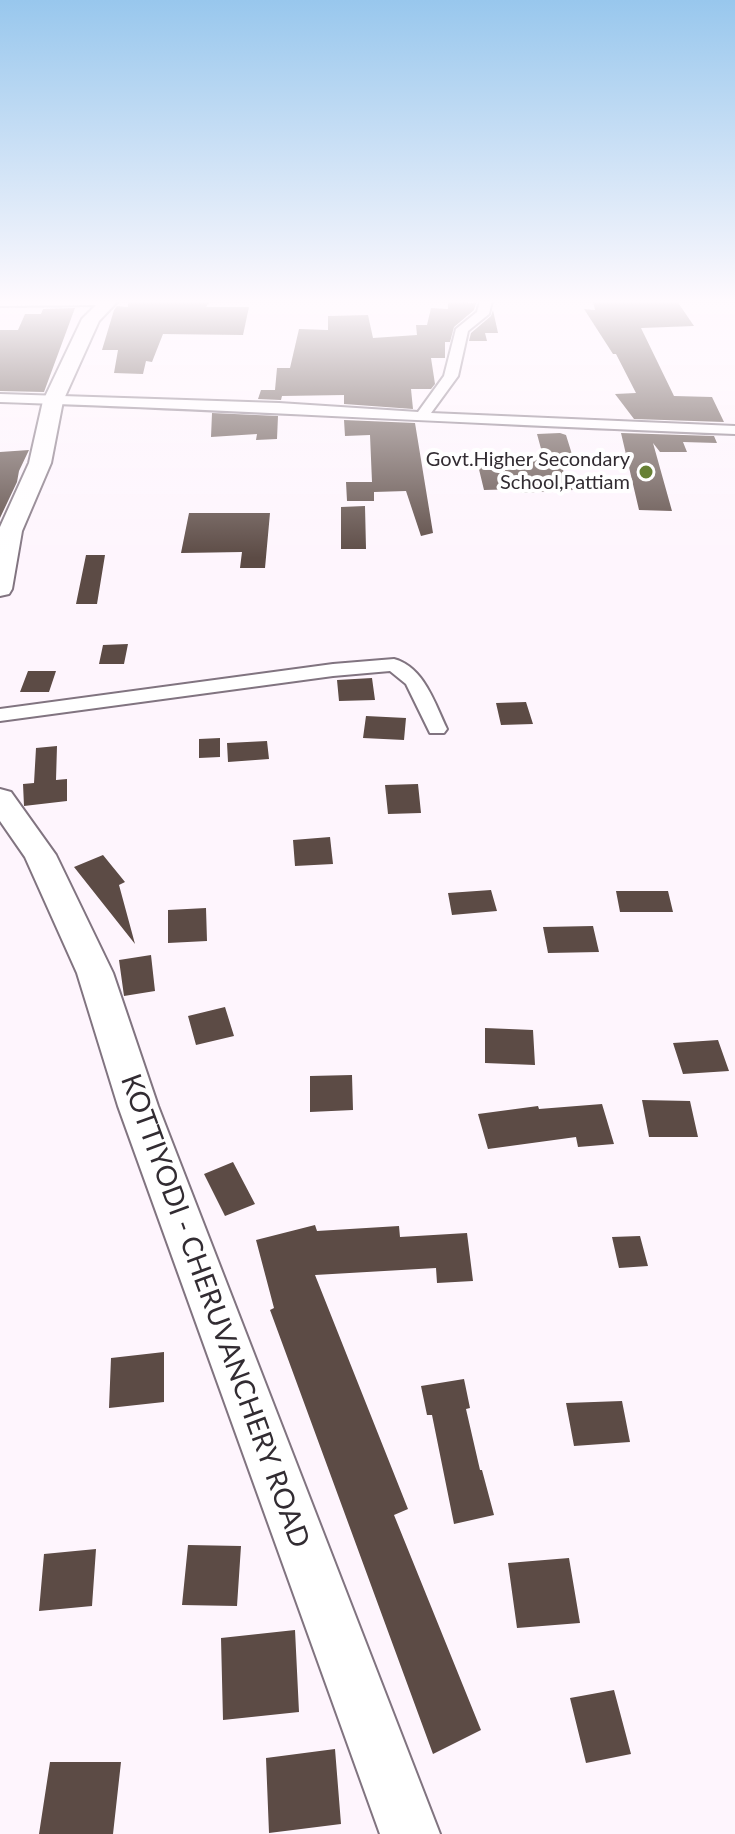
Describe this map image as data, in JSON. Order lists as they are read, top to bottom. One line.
{"streets":{"main road":["KOTTIYODI - CHERUVANCHERY ROAD"]},"places":["Govt.Higher Secondary School,Pattiam"]}
